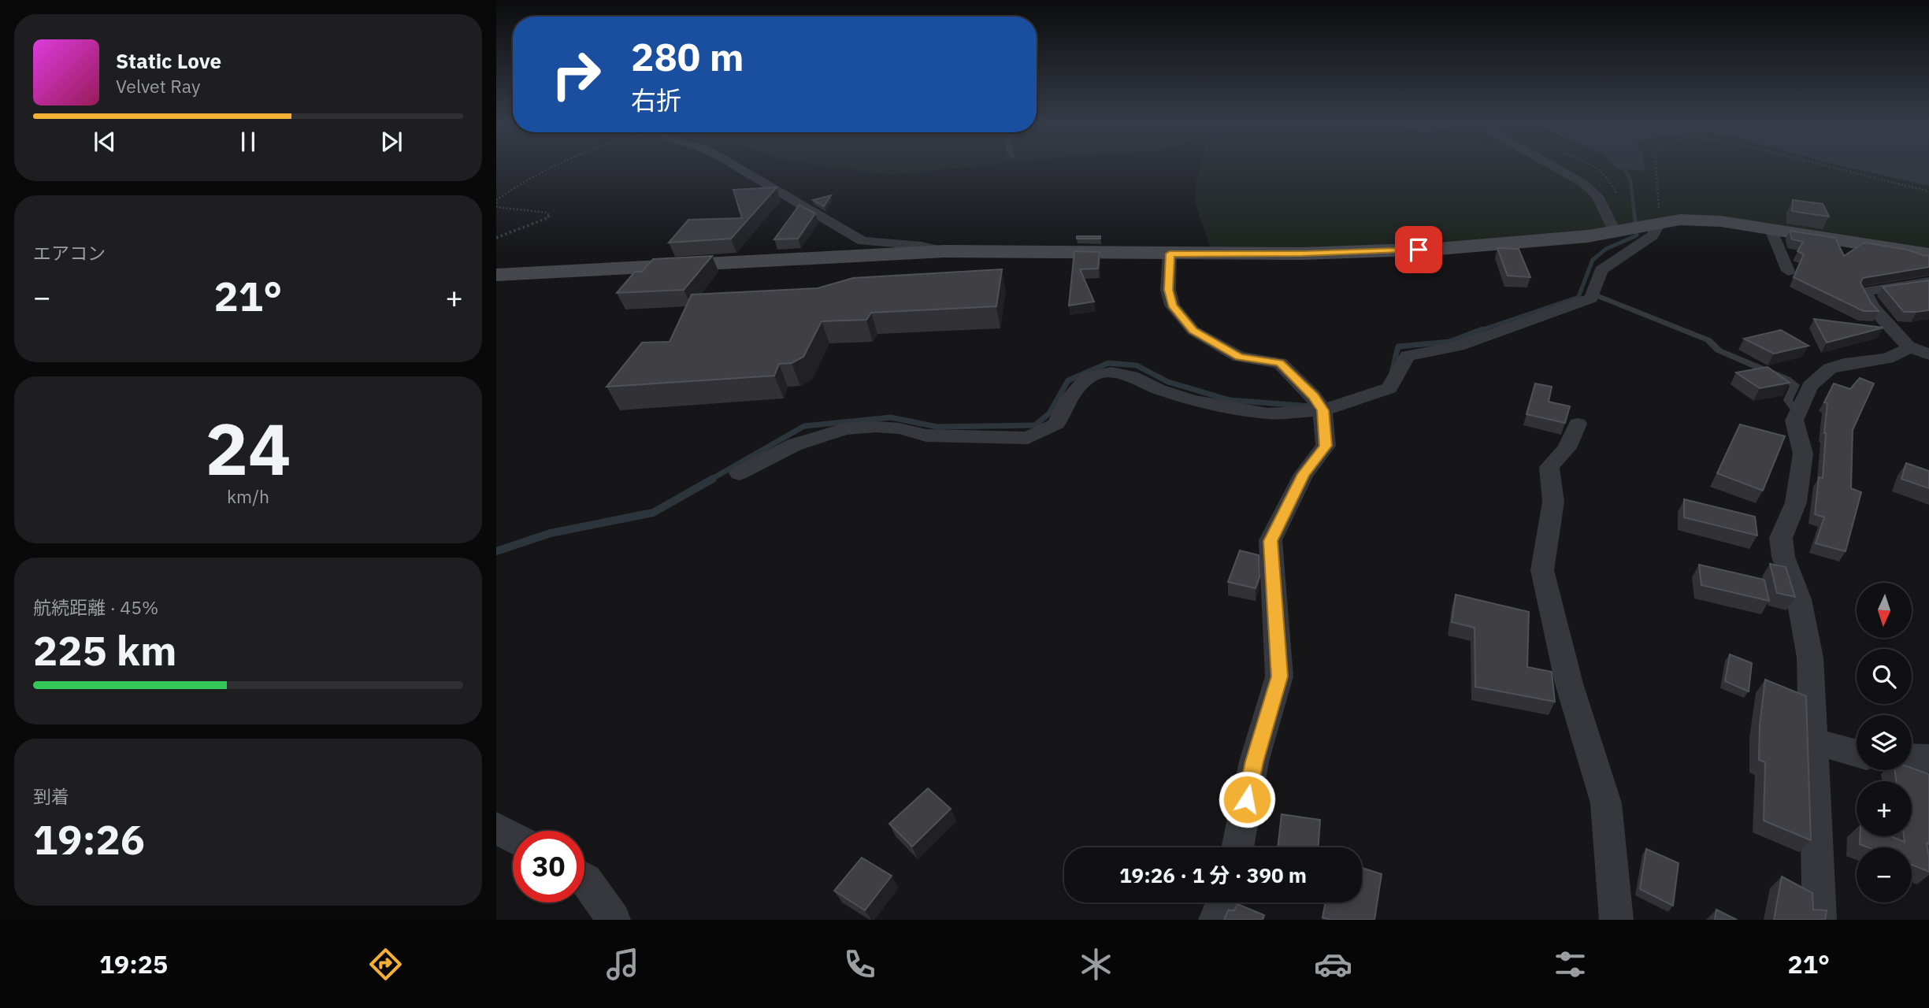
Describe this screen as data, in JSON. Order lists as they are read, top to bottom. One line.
{"north":"bottom","page":{"turn":["280 m","右折"],"song":["Static Love","Velvet Ray"],"tile":["エアコン",["24","km/h"],["航続距離 · 45%","225 km"],["到着","19:26"]],"heat":["−","21°","+"],"map_buttons":["+","−"],"limit":"30","trip":"19:26 · 1 分 · 390 m","tabs":["19:25","21°"]}}
